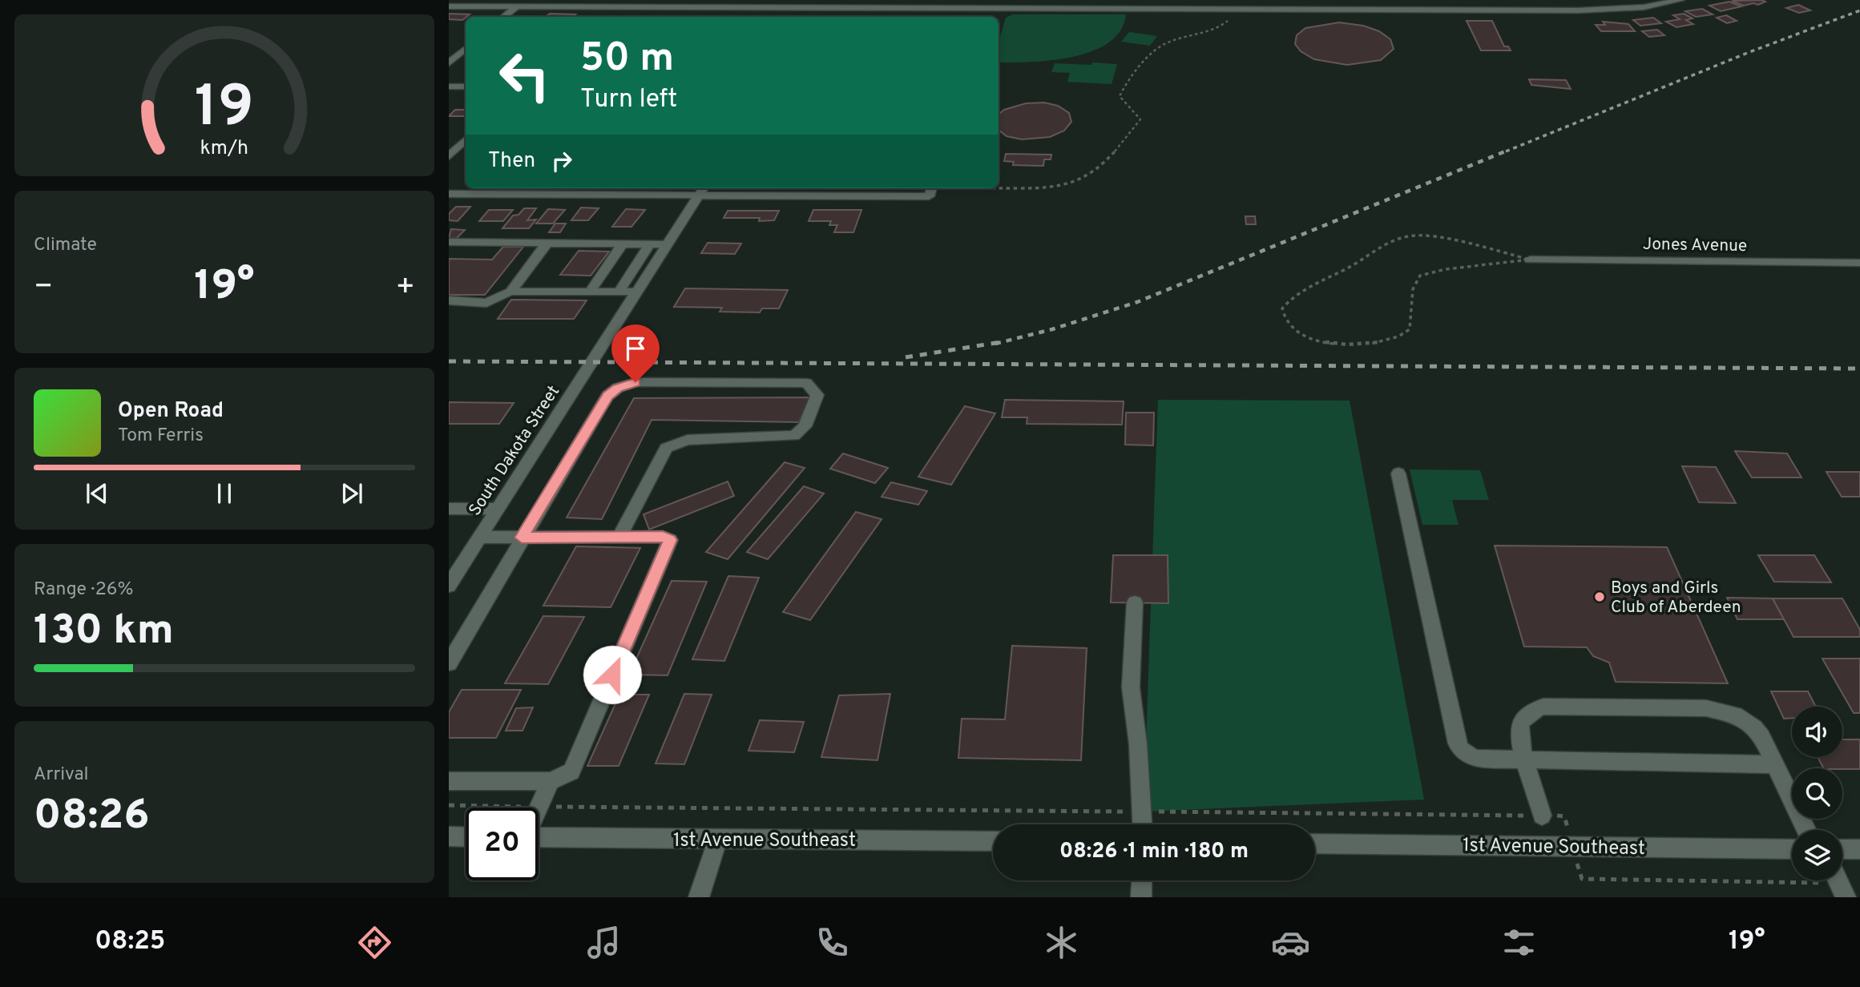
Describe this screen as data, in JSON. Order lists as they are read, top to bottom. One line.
{"streets":{"street":["Jones Avenue","South Dakota Street","1st Avenue Southeast"]},"places":["Boys and Girls Club of Aberdeen"],"page":{"turn":["50 m","Turn left"],"then":"Then","tile":["Climate",["Range · 26%","130 km"],["Arrival","08:26"]],"heat":["−","19°","+"],"song":["Open Road","Tom Ferris"],"limit":"20","trip":"08:26 · 1 min · 180 m","tabs":["08:25","19°"],"gauge":["19","km/h"]}}
